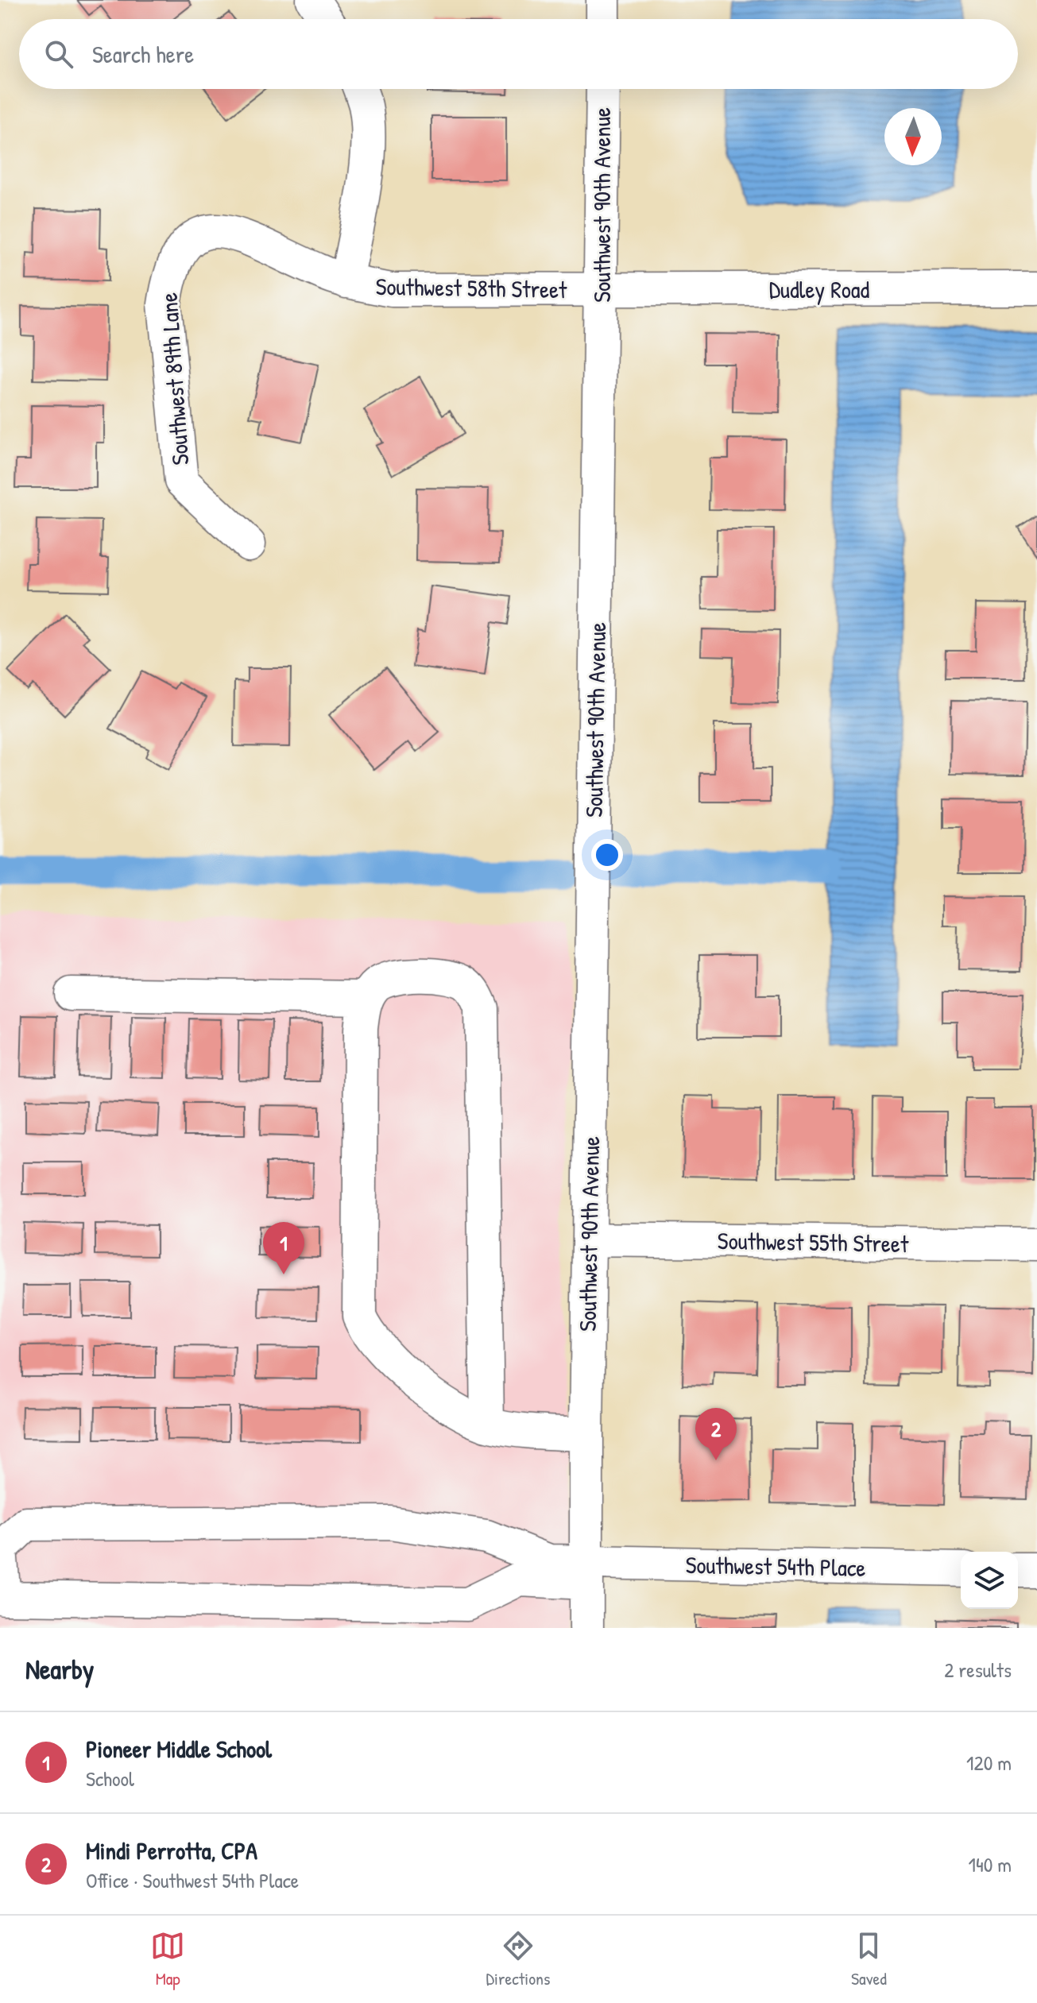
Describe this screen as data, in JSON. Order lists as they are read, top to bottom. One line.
{"streets":{"street":["Southwest 90th Avenue","Southwest 58th Street","Dudley Road","Southwest 89th Lane","Southwest 55th Street","Southwest 54th Place"]},"crossings":[["Southwest 90th Avenue","Southwest 58th Street"],["Southwest 90th Avenue","Dudley Road"],["Southwest 90th Avenue","Southwest 55th Street"],["Southwest 90th Avenue","Southwest 54th Place"],["Southwest 58th Street","Dudley Road"],["Southwest 58th Street","Southwest 89th Lane"]],"north":"bottom","page":{"search":"Search here","pins":["1","2"],"heading":["Nearby","2 results"],"list":[{"mark":"1","name":"Pioneer Middle School","note":"School","value":"120 m"},{"mark":"2","name":"Mindi Perrotta, CPA","note":"Office · Southwest 54th Place","value":"140 m"}],"nav":["Map","Directions","Saved"]}}
